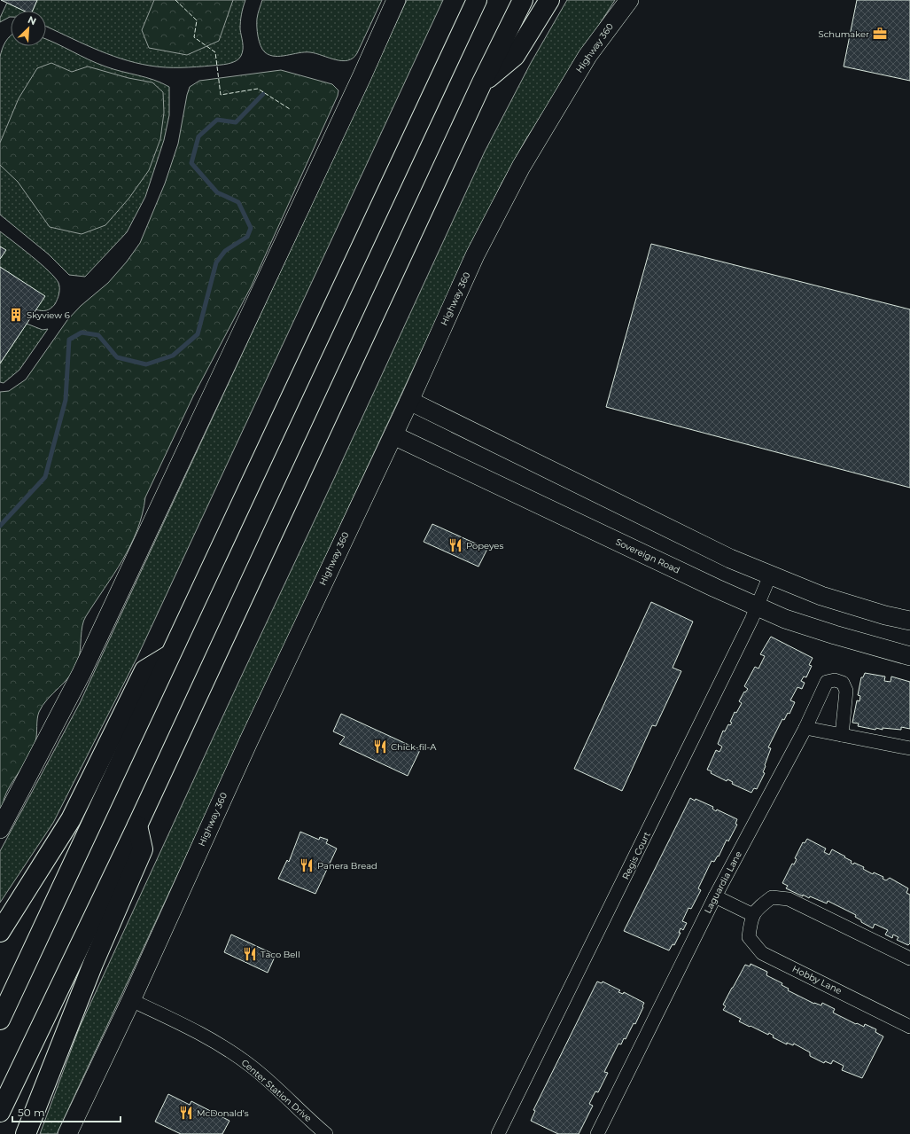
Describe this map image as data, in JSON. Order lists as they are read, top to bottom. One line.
{"streets":{"main road":["Highway 360","Sovereign Road"],"street":["Regis Court","Laguardia Lane","Hobby Lane","Center Station Drive"]},"crossings":[["Highway 360","Sovereign Road"],["Highway 360","Center Station Drive"],["Sovereign Road","Regis Court"]],"places":{"office":["Schumaker"],"building":["Skyview 6"],"restaurant":["Popeyes","Chick-fil-A","Panera Bread","Taco Bell","McDonald's"]},"scale_bar":"50 m","north":"top right"}
